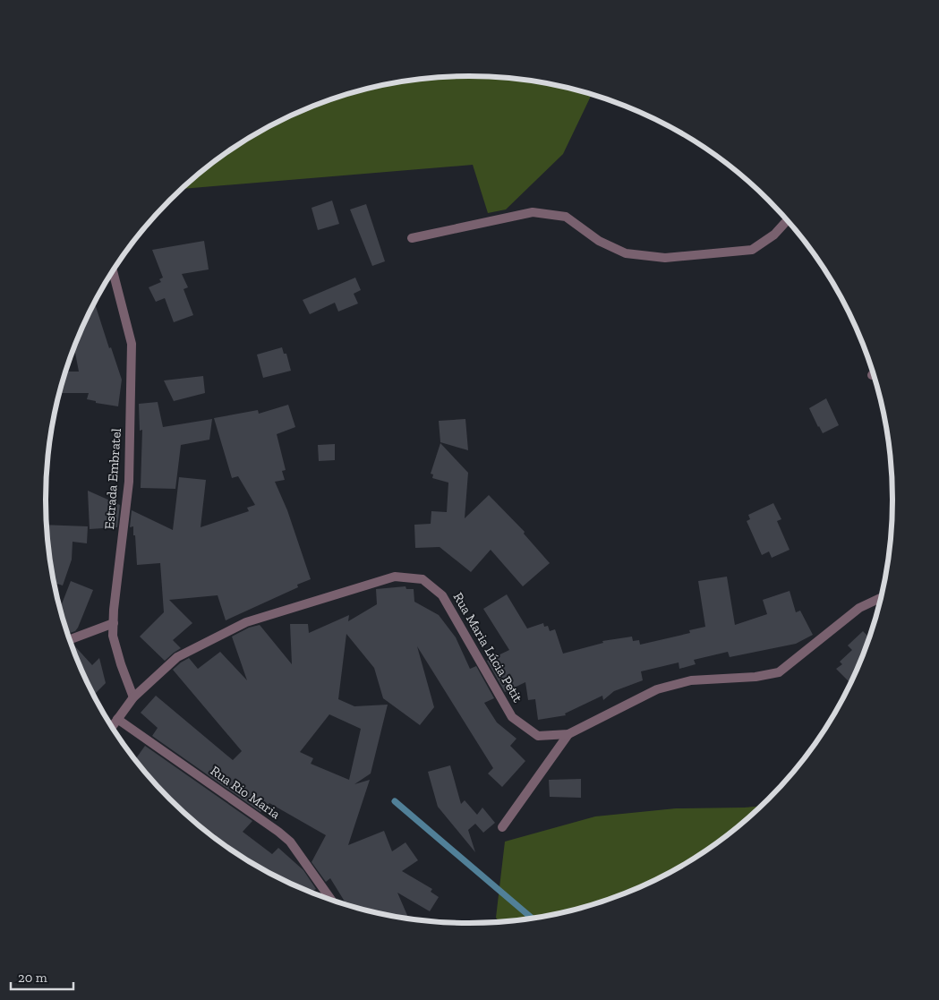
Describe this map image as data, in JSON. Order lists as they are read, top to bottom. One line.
{"streets":{"street":["Estrada Embratel","Rua Maria Lúcia Petit","Rua Rio Maria"]},"crossings":[["Estrada Embratel","Rua Maria Lúcia Petit"],["Rua Maria Lúcia Petit","Rua Rio Maria"]],"scale_bar":"20 m"}
